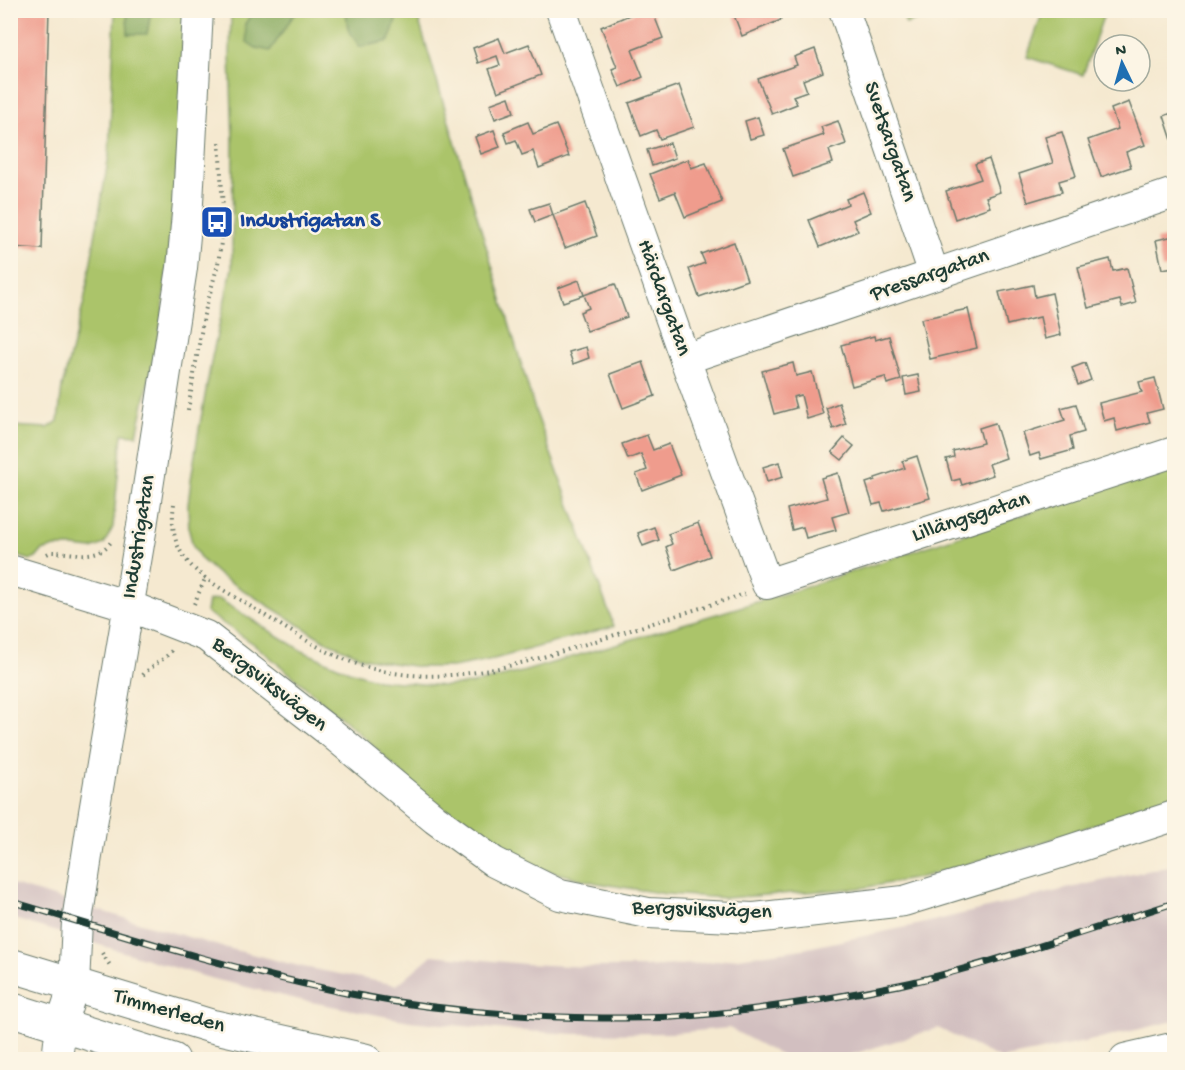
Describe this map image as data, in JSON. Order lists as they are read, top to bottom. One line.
{"streets":{"main road":["Timmerleden"],"street":["Svetsargatan","Pressargatan","Härdargatan","Lillängsgatan","Industrigatan","Bergsviksvägen"]},"crossings":[["Svetsargatan","Pressargatan"],["Pressargatan","Härdargatan"],["Härdargatan","Lillängsgatan"],["Industrigatan","Bergsviksvägen"],["Industrigatan","Timmerleden"]],"places":{"bus stop":["Industrigatan S"]},"north":"top"}
